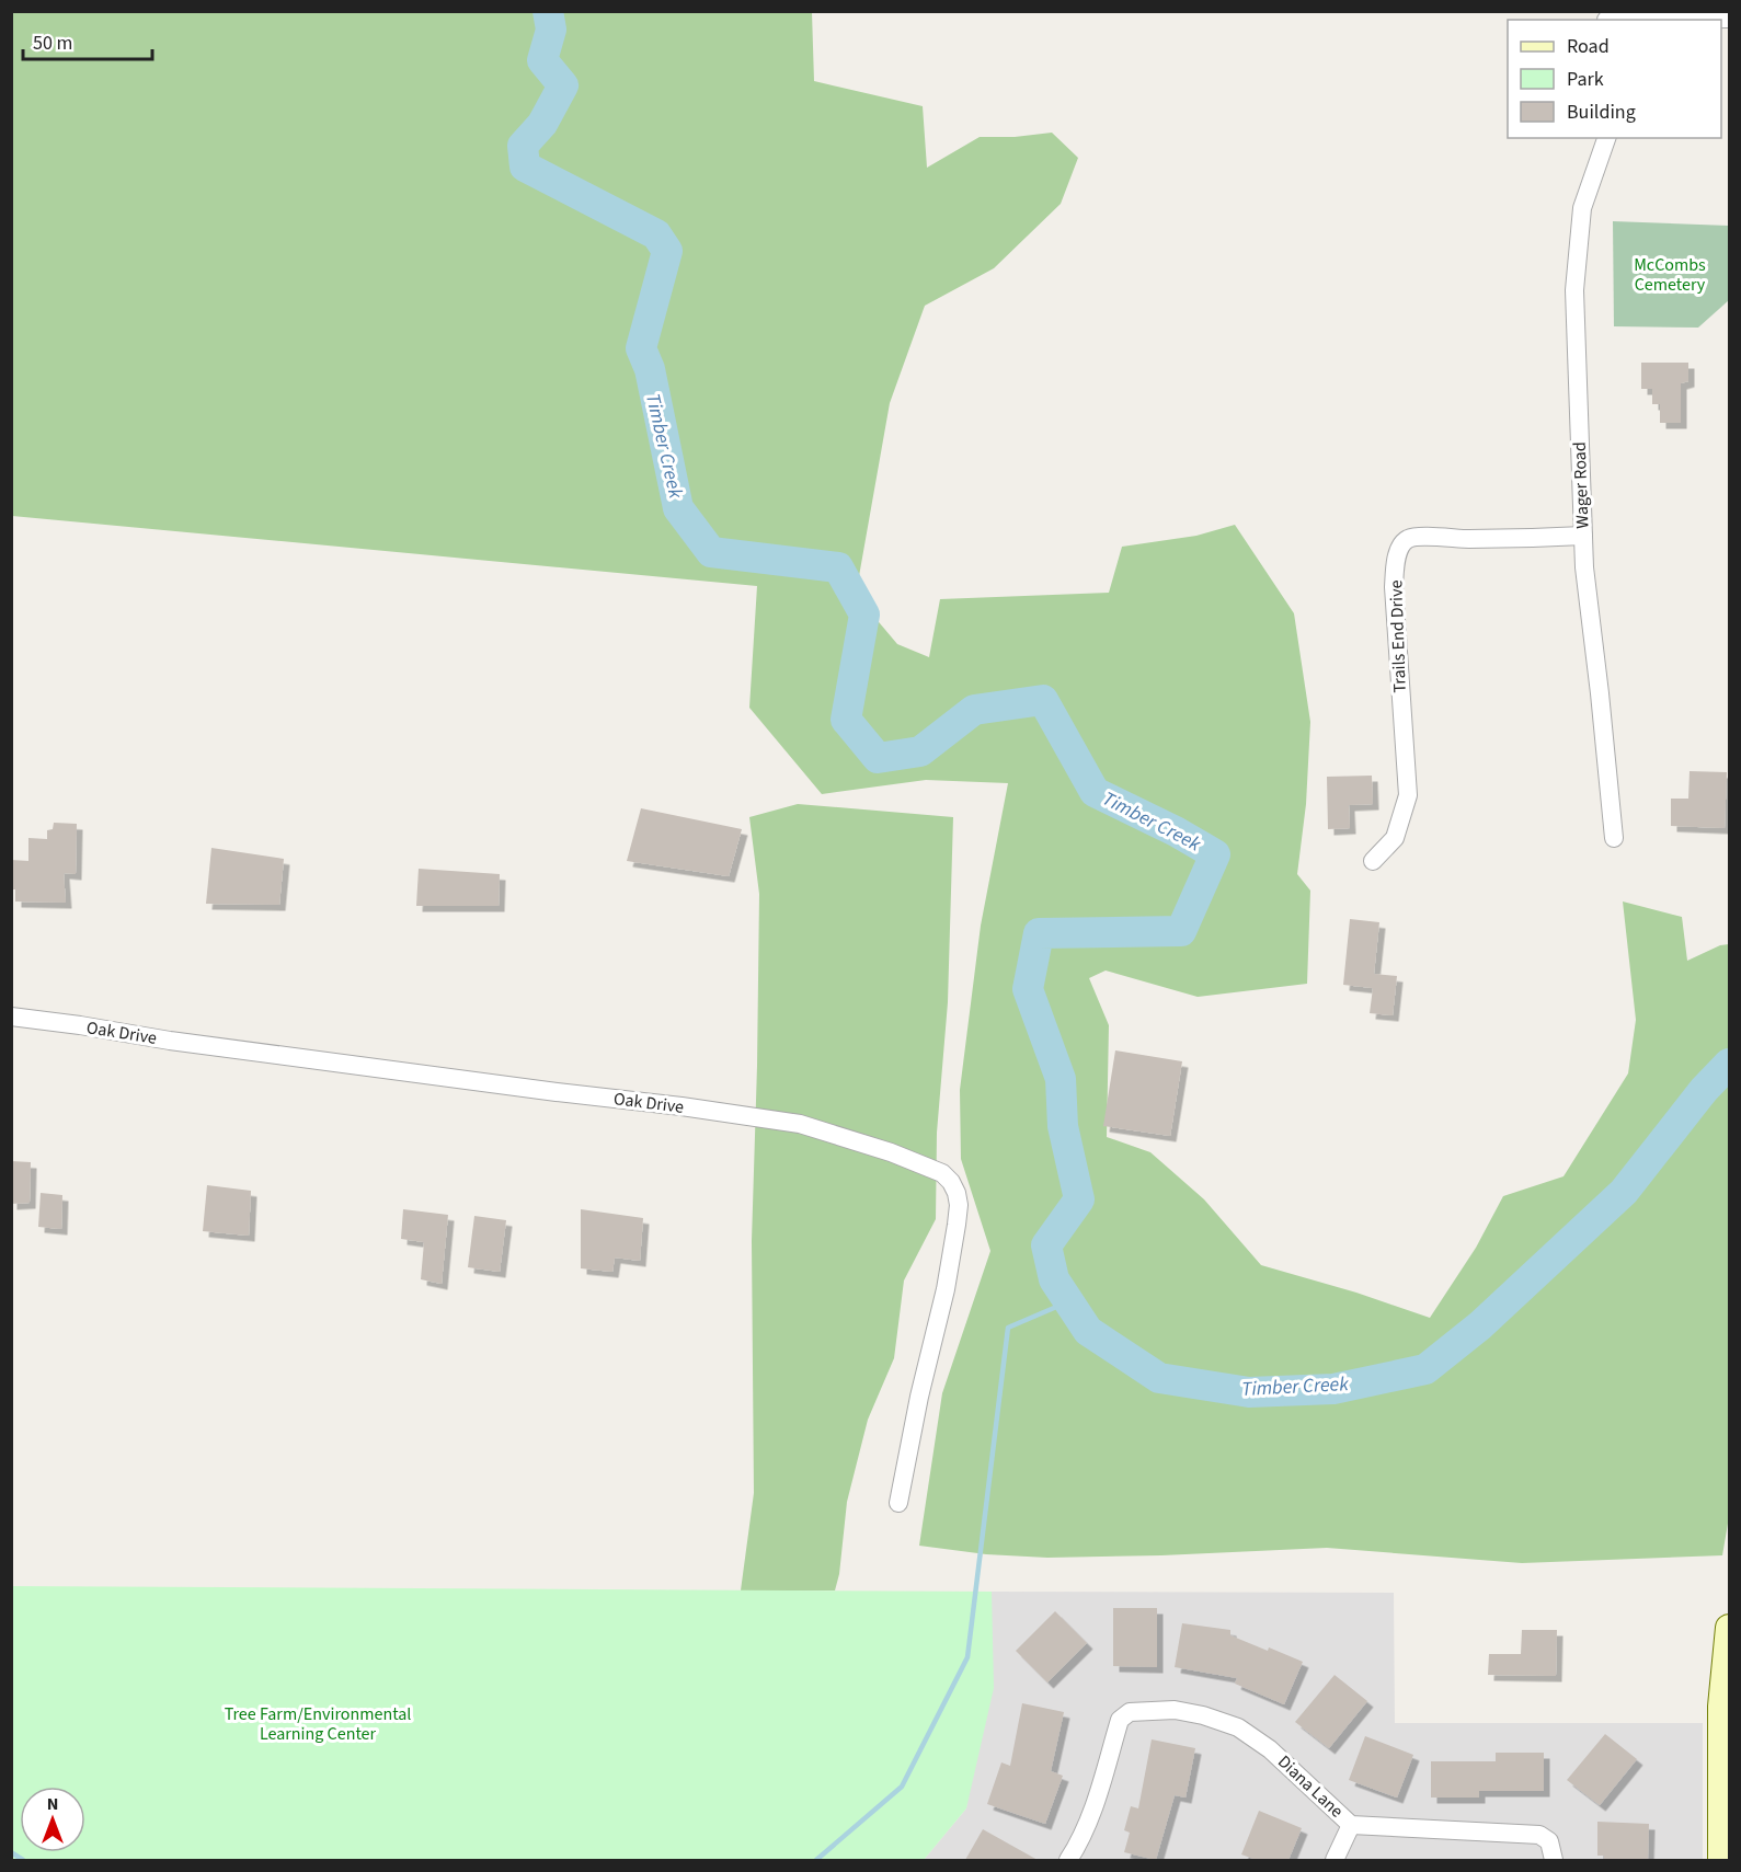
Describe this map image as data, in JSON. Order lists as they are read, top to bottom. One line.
{"streets":{"street":["Wager Road","Trails End Drive","Oak Drive","Diana Lane"]},"crossings":[["Wager Road","Trails End Drive"]],"water":["Timber Creek"],"parks":["McCombs Cemetery","Tree Farm/Environmental Learning Center"],"legend":["Road","Park","Building"],"scale_bar":"50 m","north":"top"}
